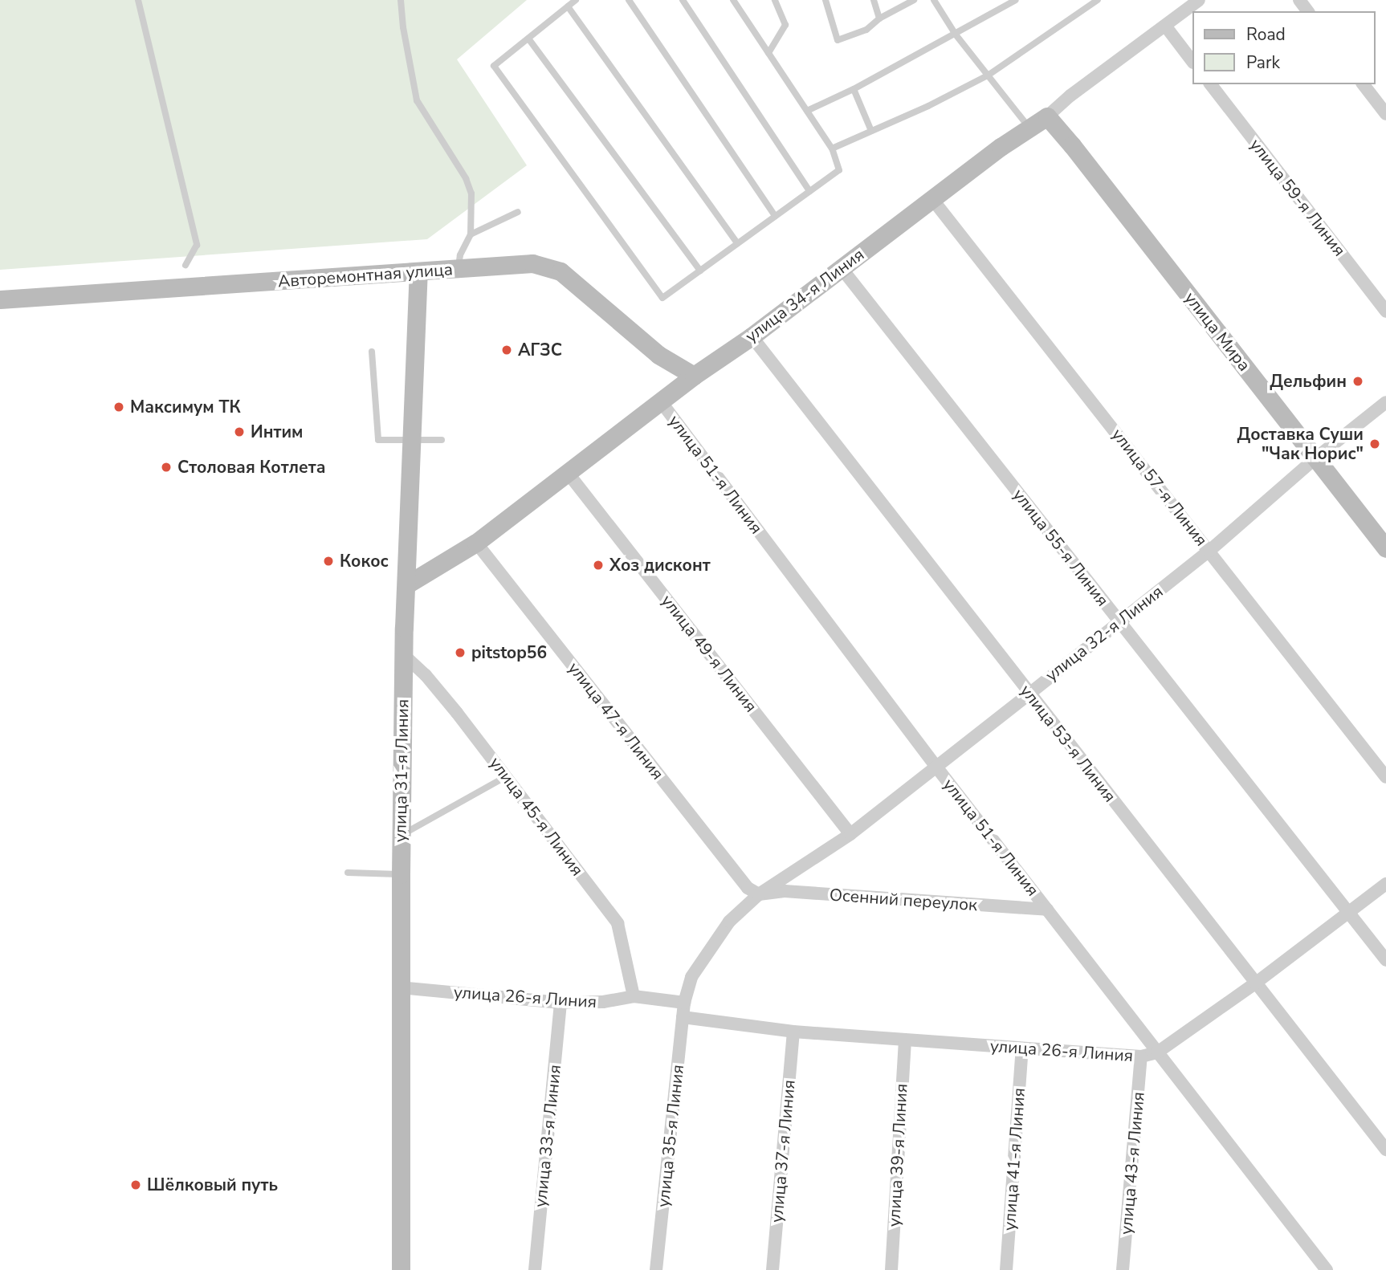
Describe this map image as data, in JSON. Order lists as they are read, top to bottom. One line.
{"streets":{"main road":["Авторемонтная улица","улица 34-я Линия","улица Мира","улица 31-я Линия"],"street":["улица 59-я Линия","улица 51-я Линия","улица 57-я Линия","улица 55-я Линия","улица 32-я Линия","улица 49-я Линия","улица 47-я Линия","улица 53-я Линия","улица 45-я Линия","Осенний переулок","улица 26-я Линия","улица 33-я Линия","улица 35-я Линия","улица 37-я Линия","улица 39-я Линия","улица 41-я Линия","улица 43-я Линия"]},"crossings":[["Авторемонтная улица","улица 34-я Линия"],["Авторемонтная улица","улица 31-я Линия"],["улица 34-я Линия","улица Мира"],["улица 34-я Линия","улица 51-я Линия"],["улица 34-я Линия","улица 57-я Линия"],["улица 34-я Линия","улица 55-я Линия"],["улица 34-я Линия","улица 49-я Линия"],["улица 34-я Линия","улица 47-я Линия"],["улица 34-я Линия","улица 53-я Линия"],["улица 34-я Линия","улица 31-я Линия"],["улица Мира","улица 32-я Линия"],["улица 51-я Линия","улица 32-я Линия"],["улица 51-я Линия","Осенний переулок"],["улица 51-я Линия","улица 26-я Линия"],["улица 57-я Линия","улица 32-я Линия"],["улица 55-я Линия","улица 32-я Линия"],["улица 55-я Линия","улица 26-я Линия"],["улица 32-я Линия","улица 49-я Линия"],["улица 32-я Линия","улица 47-я Линия"],["улица 32-я Линия","улица 53-я Линия"],["улица 32-я Линия","Осенний переулок"],["улица 32-я Линия","улица 26-я Линия"],["улица 32-я Линия","улица 35-я Линия"],["улица 47-я Линия","Осенний переулок"],["улица 53-я Линия","улица 26-я Линия"],["улица 31-я Линия","улица 45-я Линия"],["улица 31-я Линия","улица 26-я Линия"],["улица 45-я Линия","улица 26-я Линия"],["улица 26-я Линия","улица 33-я Линия"],["улица 26-я Линия","улица 35-я Линия"],["улица 26-я Линия","улица 37-я Линия"],["улица 26-я Линия","улица 39-я Линия"],["улица 26-я Линия","улица 41-я Линия"],["улица 26-я Линия","улица 43-я Линия"]],"places":["АГЗС","Дельфин","Максимум ТК","Интим","Доставка Суши \"Чак Норис\"","Столовая Котлета","Кокос","Хоз дисконт","pitstop56","Шёлковый путь"],"legend":["Road","Park"]}
